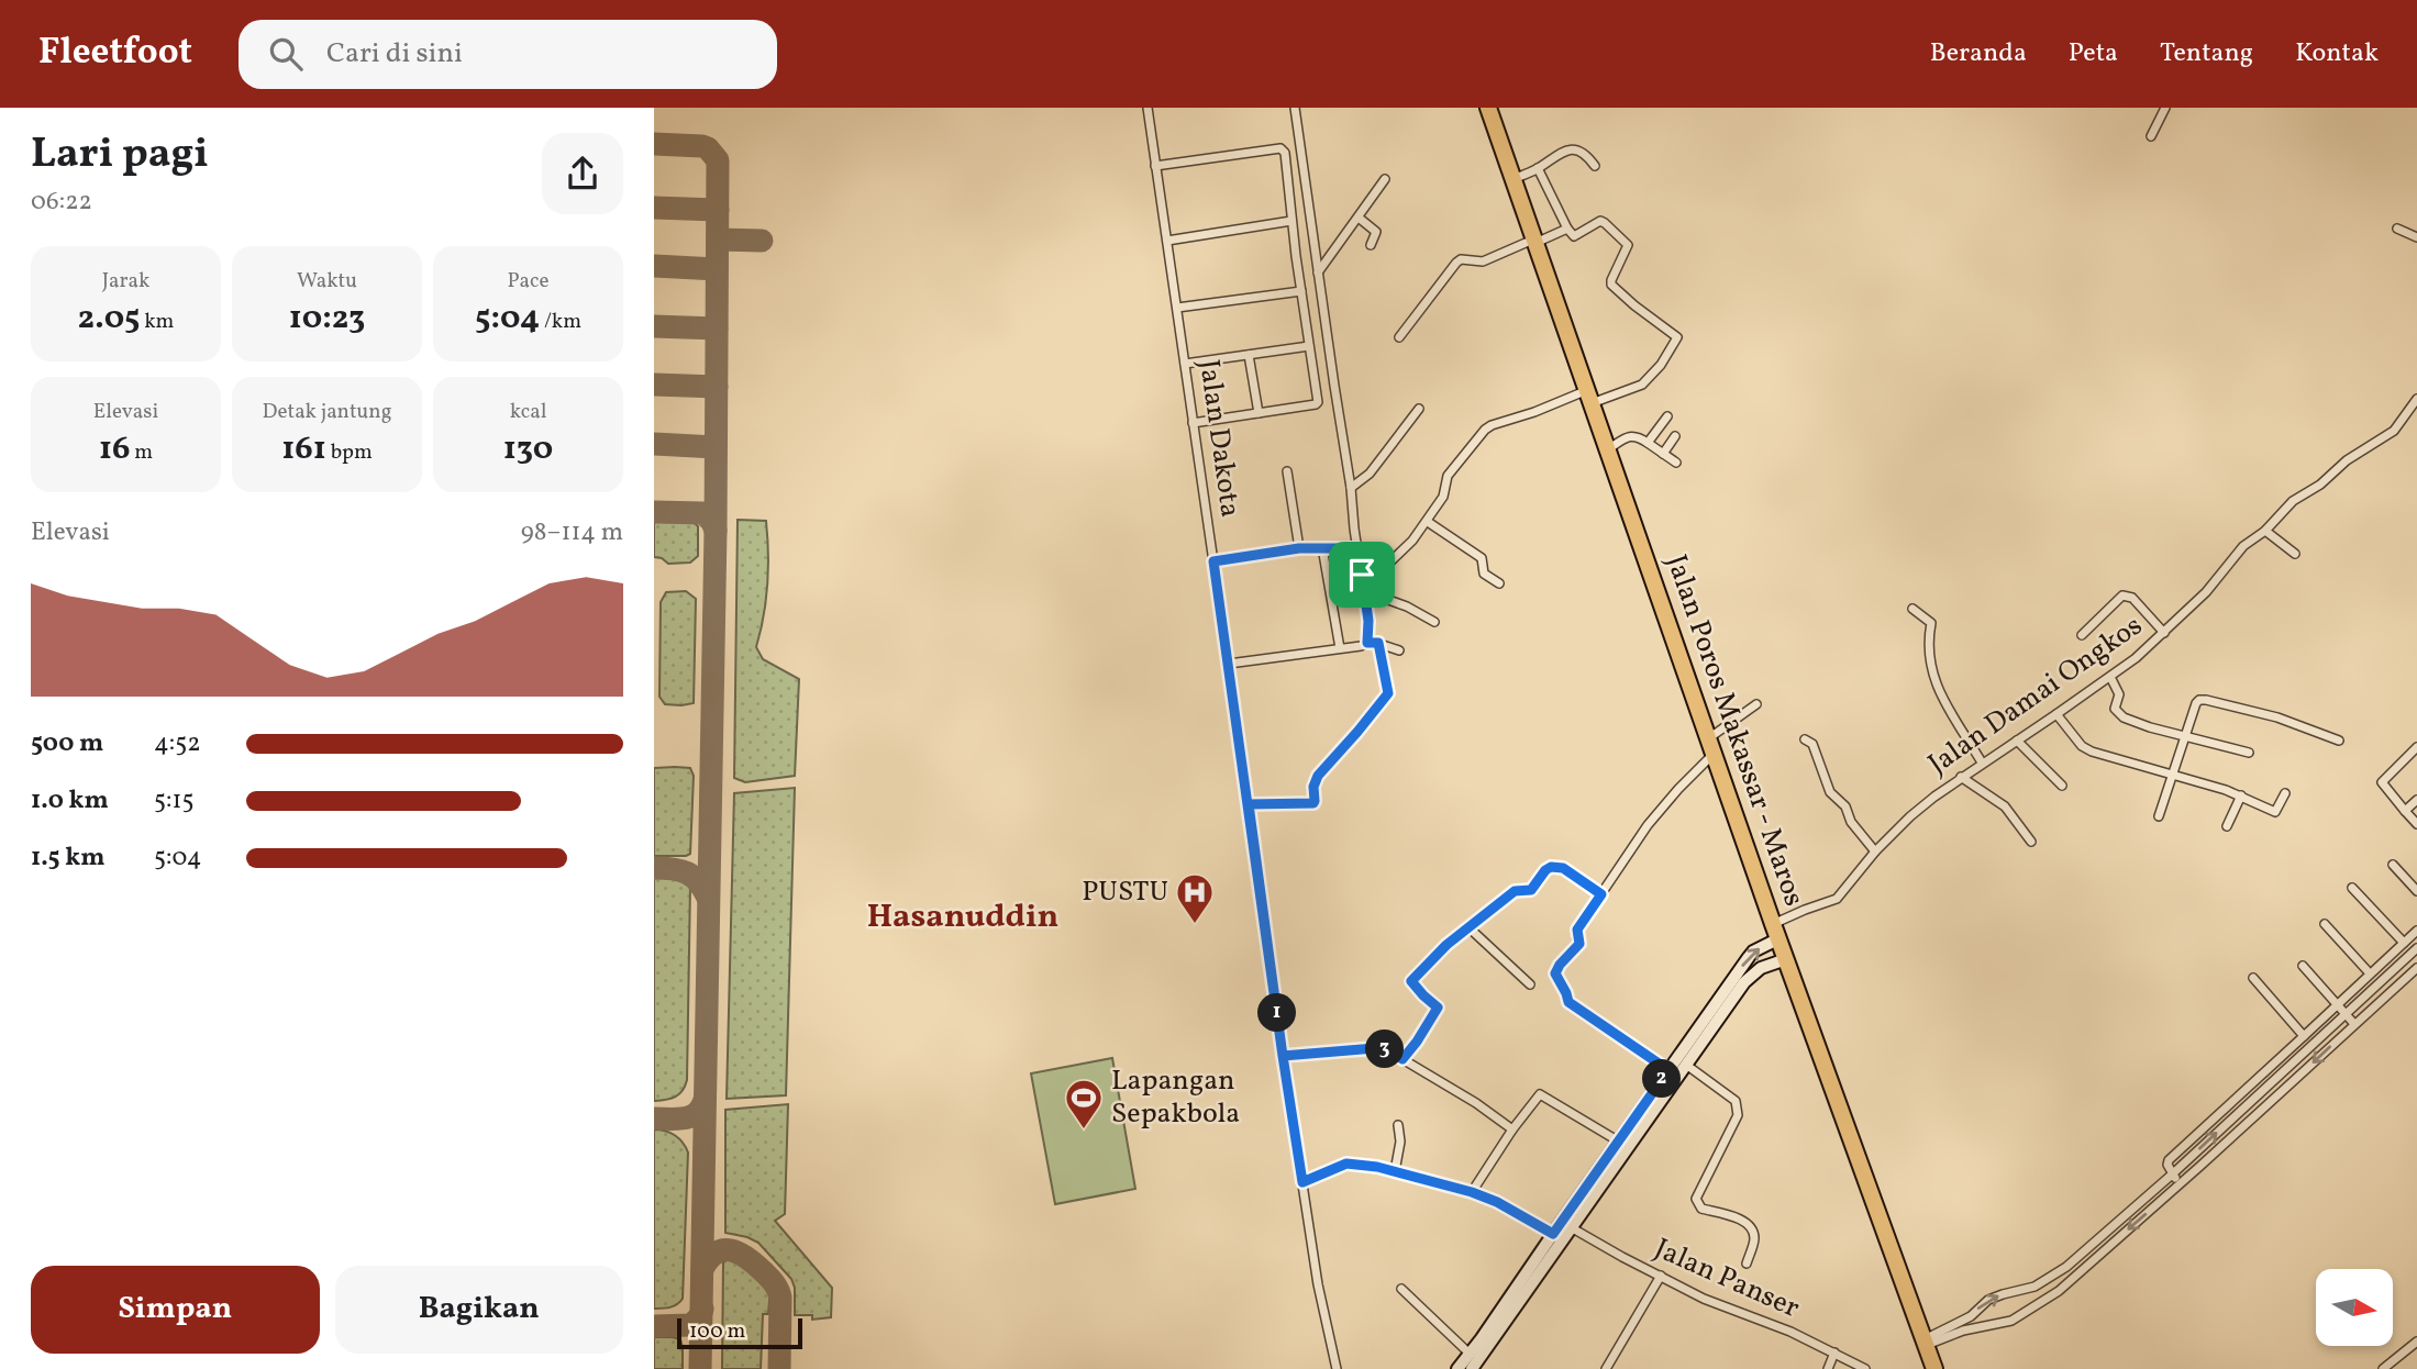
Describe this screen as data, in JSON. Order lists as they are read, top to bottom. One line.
{"streets":{"highway":["Jalan Poros Makassar - Maros"],"street":["Jalan Dakota","Jalan Damai Ongkos","Jalan Panser"]},"crossings":[["Jalan Damai Ongkos","Jalan Poros Makassar - Maros"]],"districts":["Hasanuddin"],"places":{"hospital":["PUSTU"],"sports":["Lapangan Sepakbola"]},"scale_bar":"100 m","north":"right","page":{"header":"Fleetfoot","search":"Cari di sini","nav":["Beranda","Peta","Tentang","Kontak"],"heading":["Lari pagi","06:22"],"stats":[["Jarak","2.05 km"],["Waktu","10:23"],["Pace","5:04 /km"],["Elevasi","16 m"],["Detak jantung","161 bpm"],["kcal","130"]],"chart":["Elevasi","98–114 m"],"list":[{"name":"500 m","note":"4:52"},{"name":"1.0 km","note":"5:15"},{"name":"1.5 km","note":"5:04"}],"pins":["1","3","2"],"buttons":["Simpan","Bagikan"],"scale":"100 m"}}
